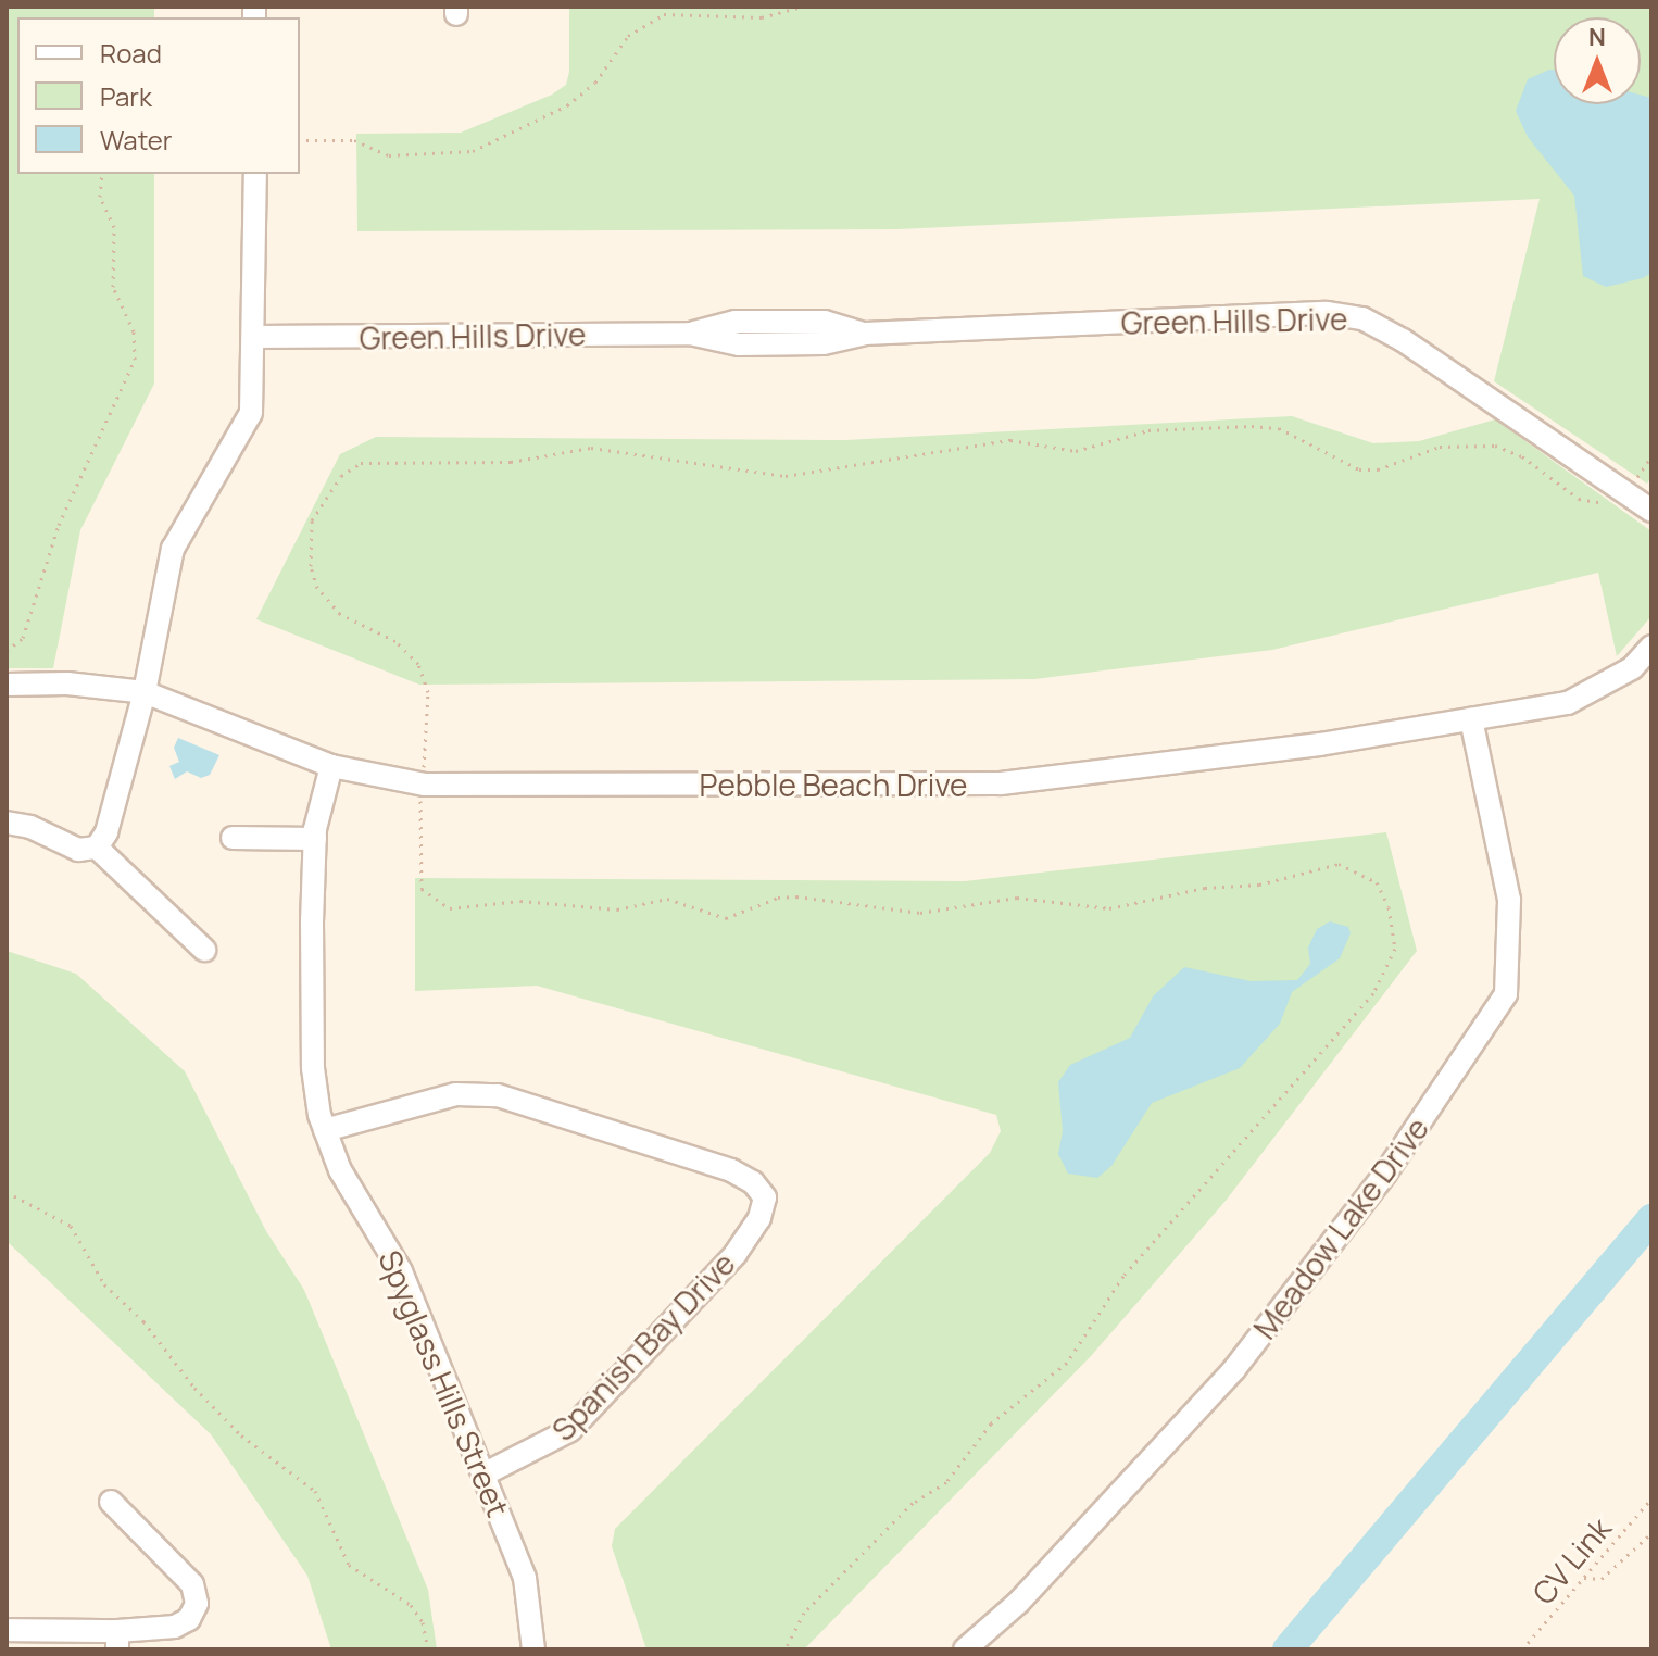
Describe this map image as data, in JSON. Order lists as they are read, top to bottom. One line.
{"streets":{"street":["Green Hills Drive","Pebble Beach Drive","Meadow Lake Drive","Spanish Bay Drive","Spyglass Hills Street"],"path":["CV Link"]},"crossings":[["Pebble Beach Drive","Meadow Lake Drive"],["Pebble Beach Drive","Spyglass Hills Street"],["Spanish Bay Drive","Spyglass Hills Street"]],"legend":["Road","Park","Water"],"north":"top"}
